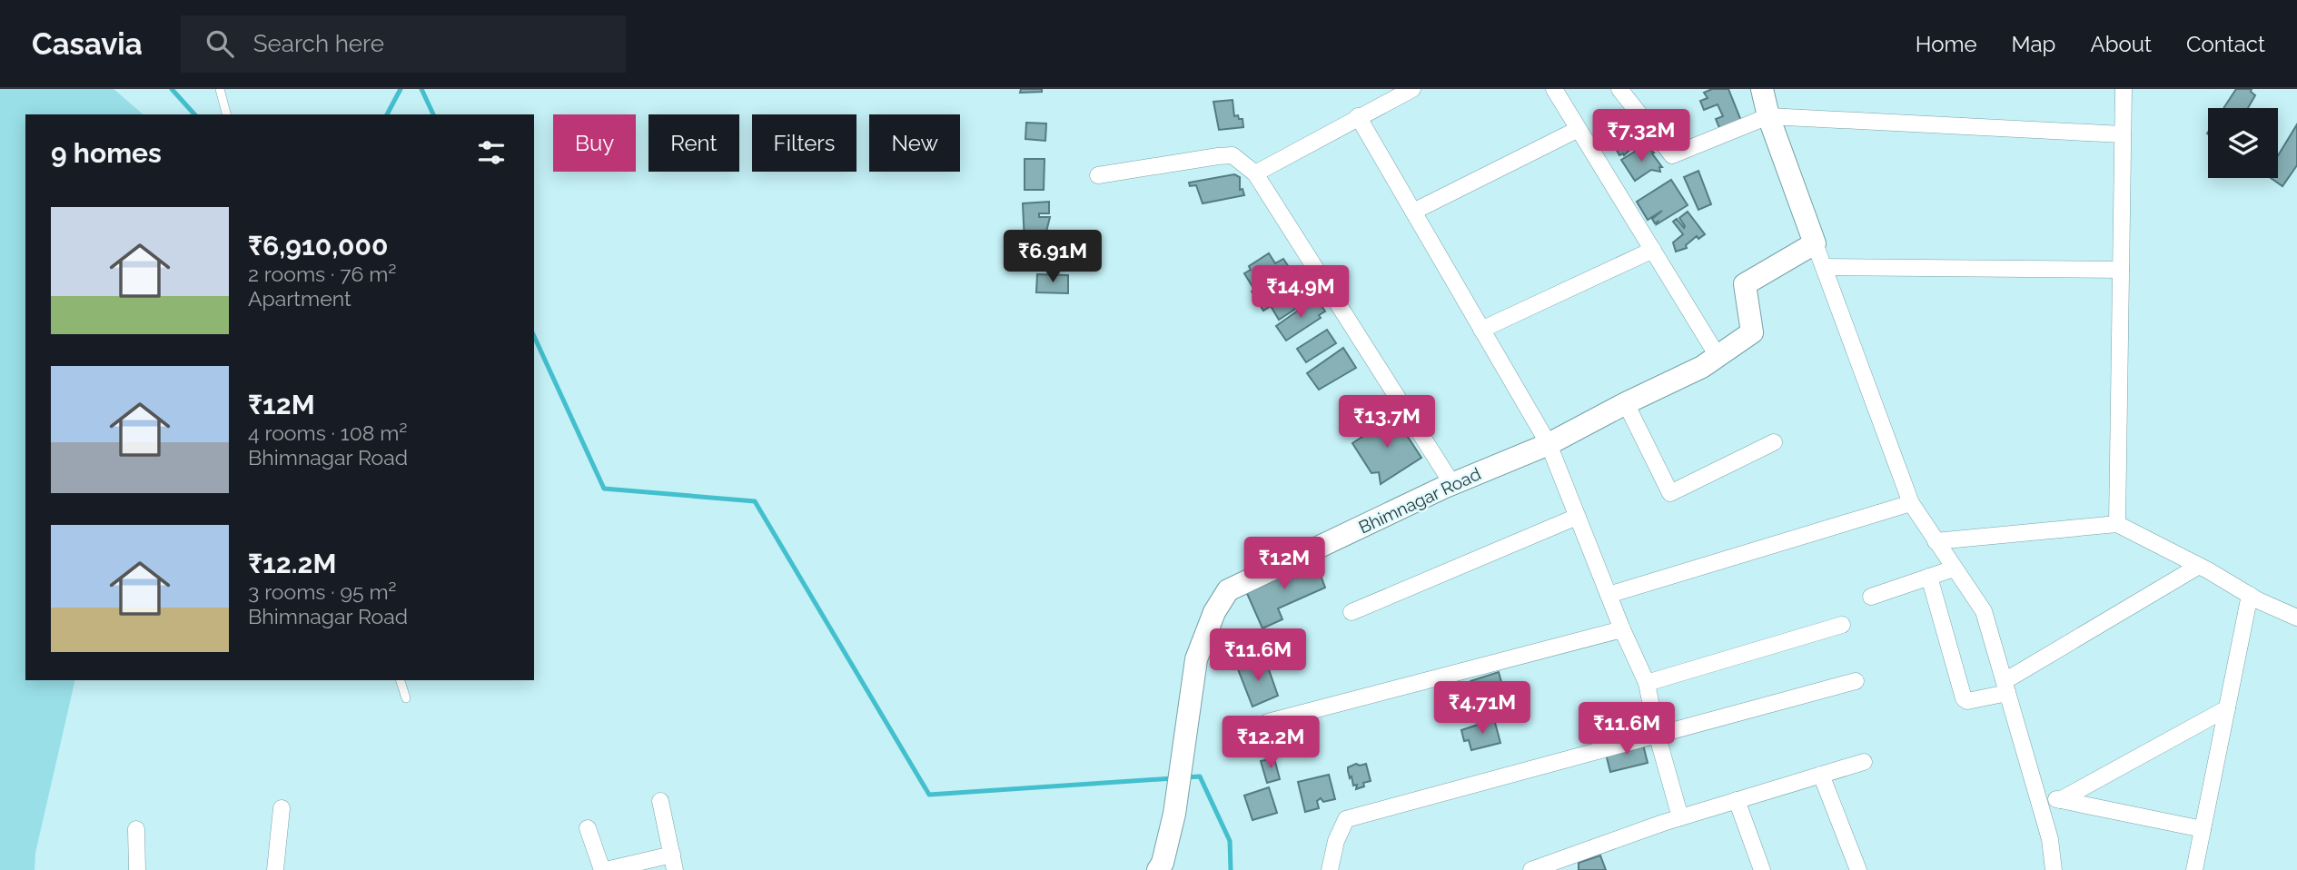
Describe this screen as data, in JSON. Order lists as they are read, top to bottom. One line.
{"streets":{"street":["Bhimnagar Road"]},"page":{"header":"Casavia","search":"Search here","nav":["Home","Map","About","Contact"],"price":["₹7.32M","₹6.91M","₹14.9M","₹13.7M","₹12M","₹11.6M","₹4.71M","₹11.6M","₹12.2M"],"chip":["Buy","Rent","Filters","New"],"heading":"9 homes","list":[{"name":"₹6,910,000","note":"2 rooms · 76 m² · Apartment"},{"name":"₹12M","note":"4 rooms · 108 m² · Bhimnagar Road"},{"name":"₹12.2M","note":"3 rooms · 95 m² · Bhimnagar Road"}]}}
